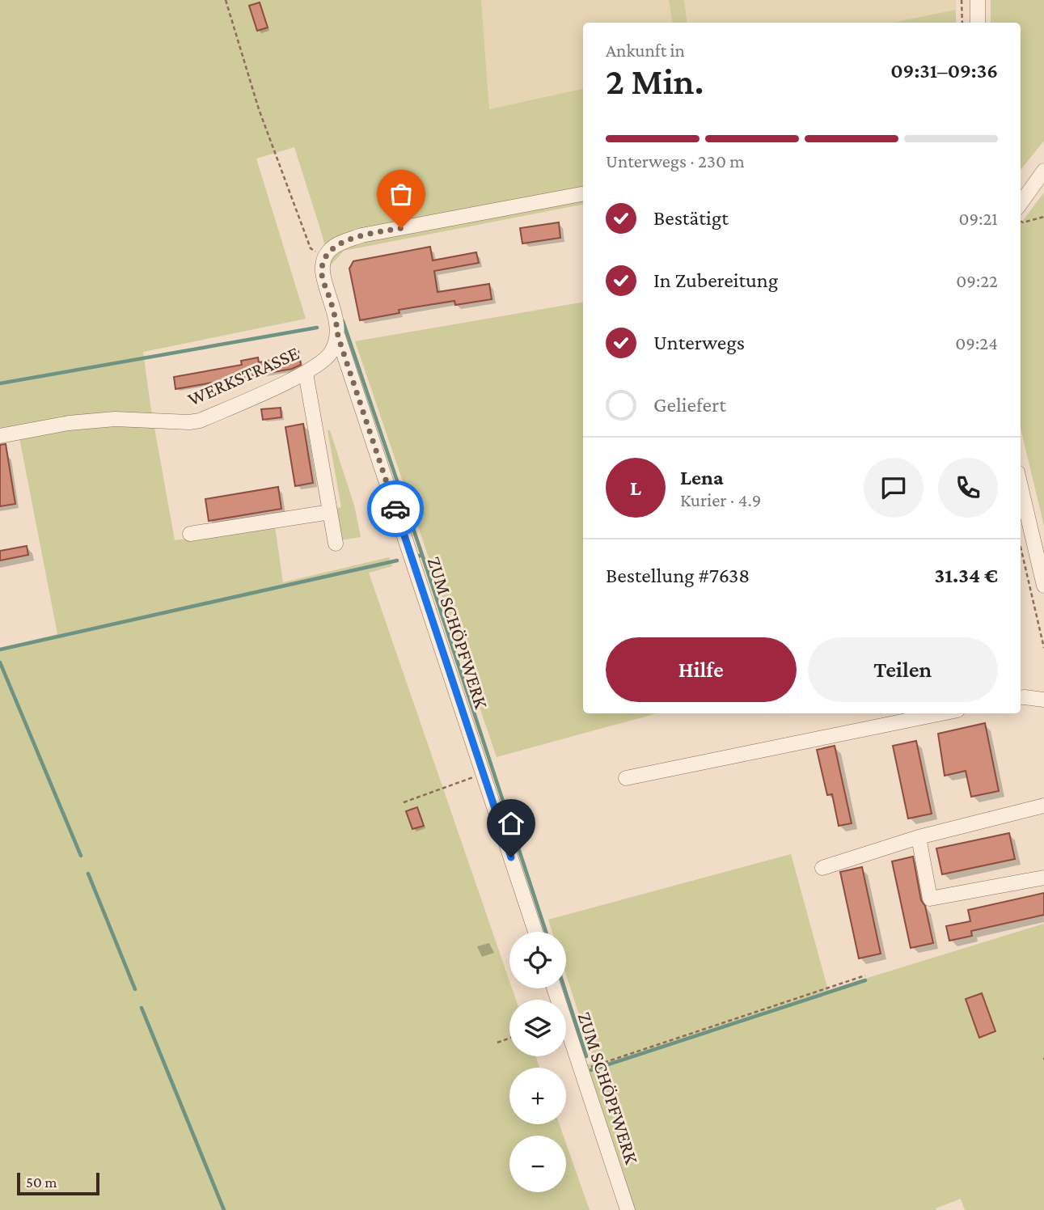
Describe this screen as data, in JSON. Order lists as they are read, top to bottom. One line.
{"streets":{"street":["WERKSTRASSE","ZUM SCHÖPFWERK"]},"crossings":[["WERKSTRASSE","ZUM SCHÖPFWERK"]],"scale_bar":"50 m","page":{"heading":["2 Min.","Ankunft in","09:31–09:36"],"panel":["Lena","Kurier · 4.9","Bestellung #7638","31.34 €"],"bar":"Unterwegs · 230 m","list":[["Bestätigt","09:21"],["In Zubereitung","09:22"],["Unterwegs","09:24"],"Geliefert"],"round":"L","buttons":["Hilfe","Teilen"],"map_buttons":["+","−"],"scale":"50 m"}}
